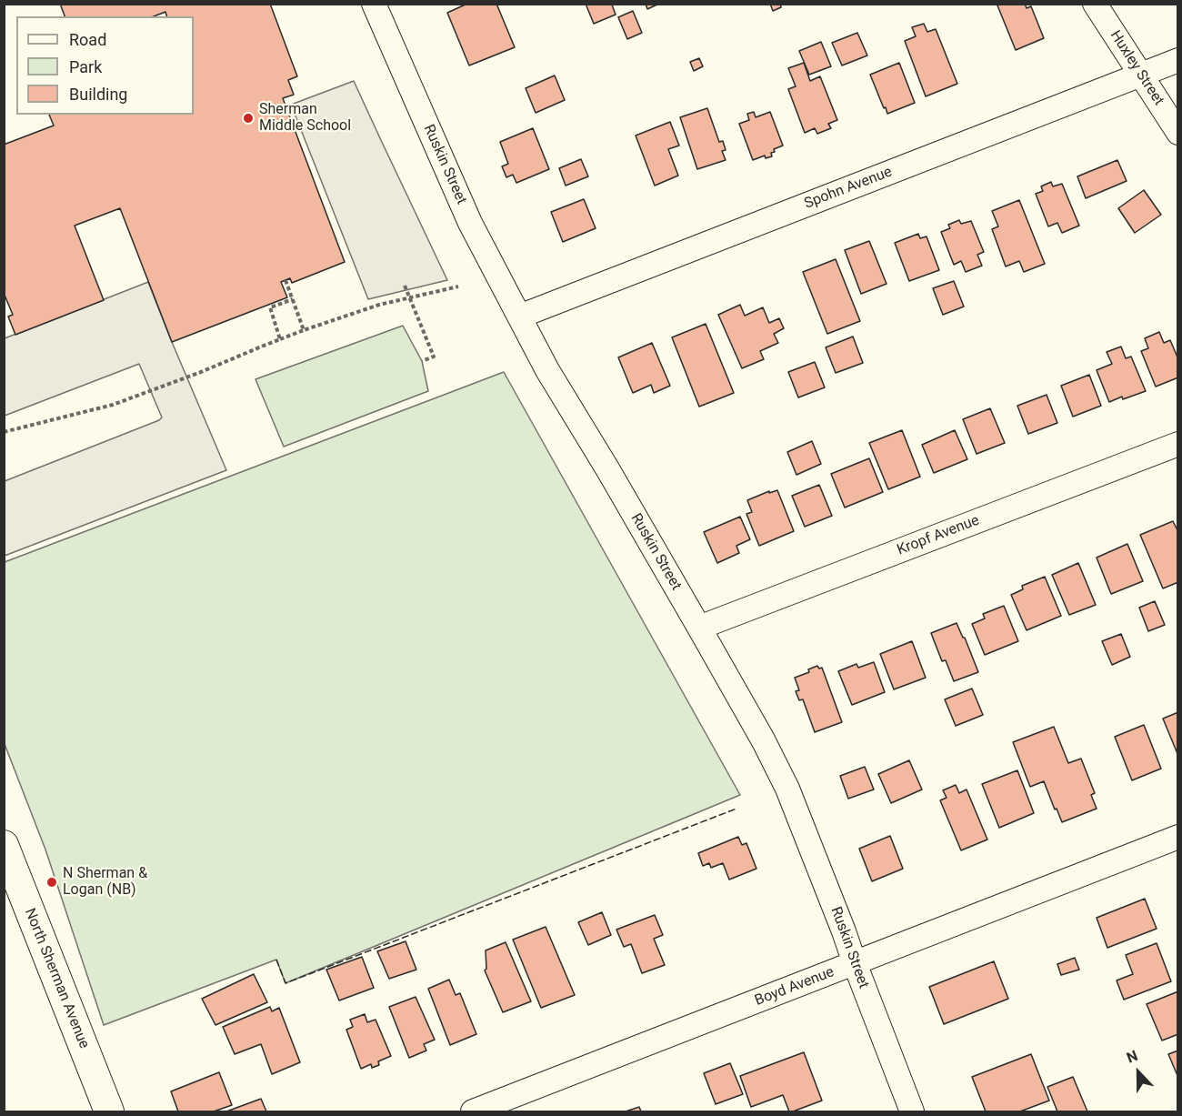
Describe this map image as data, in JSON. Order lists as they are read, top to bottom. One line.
{"streets":{"street":["Huxley Street","Ruskin Street","Spohn Avenue","Kropf Avenue","North Sherman Avenue","Boyd Avenue"]},"crossings":[["Huxley Street","Spohn Avenue"],["Ruskin Street","Spohn Avenue"],["Ruskin Street","Kropf Avenue"],["Ruskin Street","Boyd Avenue"]],"places":["Sherman Middle School","N Sherman & Logan (NB)"],"legend":["Road","Park","Building"],"north":"top"}
